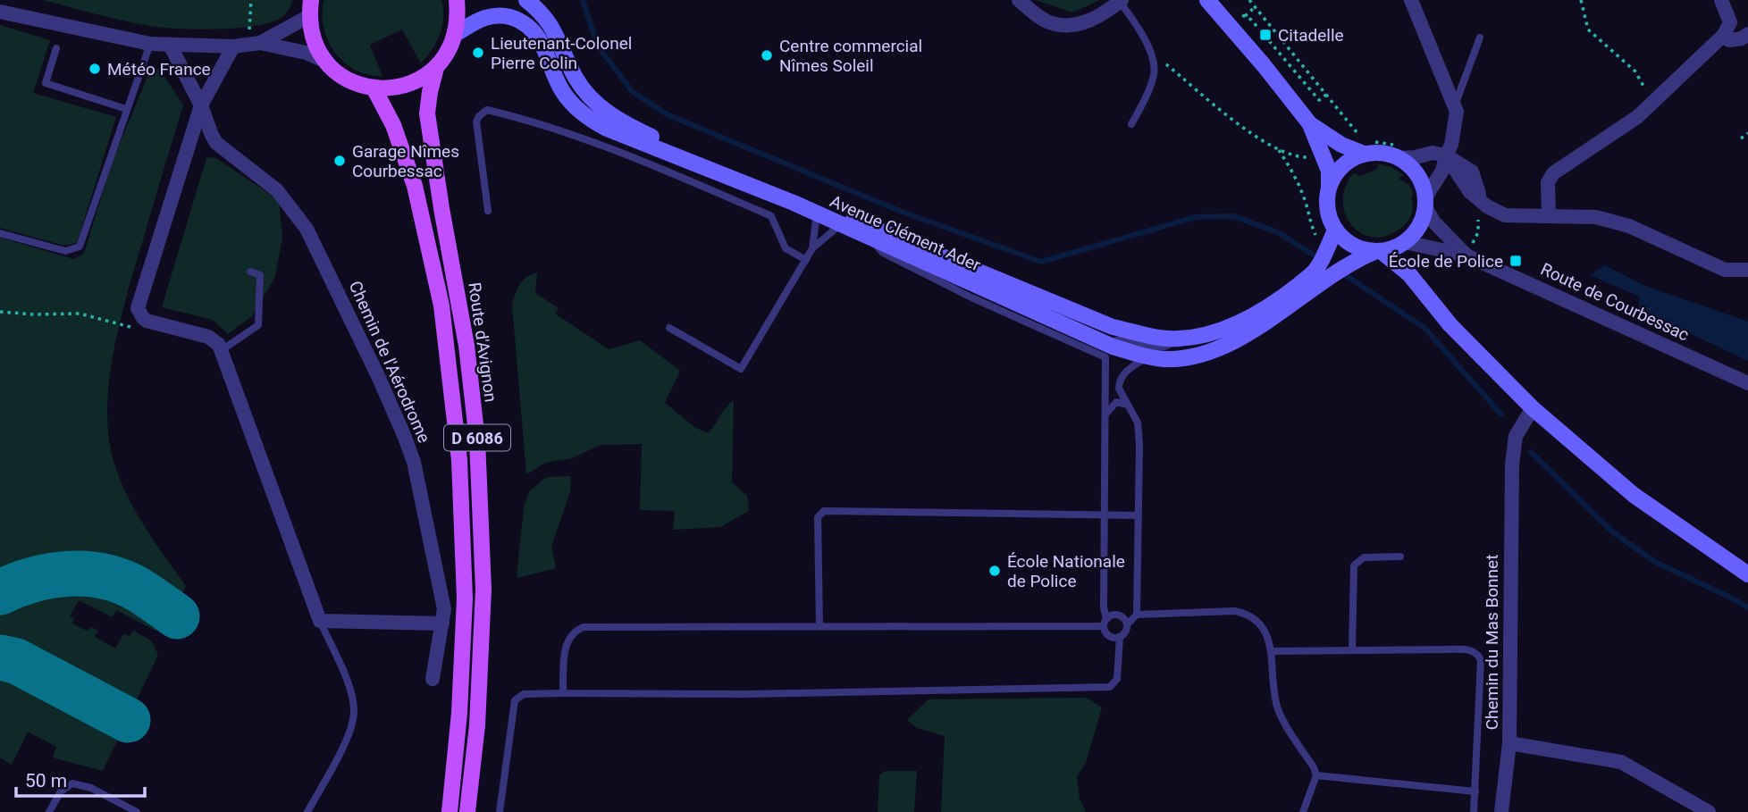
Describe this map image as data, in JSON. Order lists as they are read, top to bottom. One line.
{"streets":{"main road":["Route d'Avignon","D 6086"],"street":["Avenue Clément Ader","Route de Courbessac","Chemin de l'Aérodrome","Chemin du Mas Bonnet"]},"crossings":[["Avenue Clément Ader","Route de Courbessac"]],"places":{"transit":["Citadelle","École de Police"],"other":["Lieutenant-Colonel Pierre Colin","Centre commercial Nîmes Soleil","Météo France","Garage Nîmes Courbessac","École Nationale de Police"]},"scale_bar":"50 m"}
